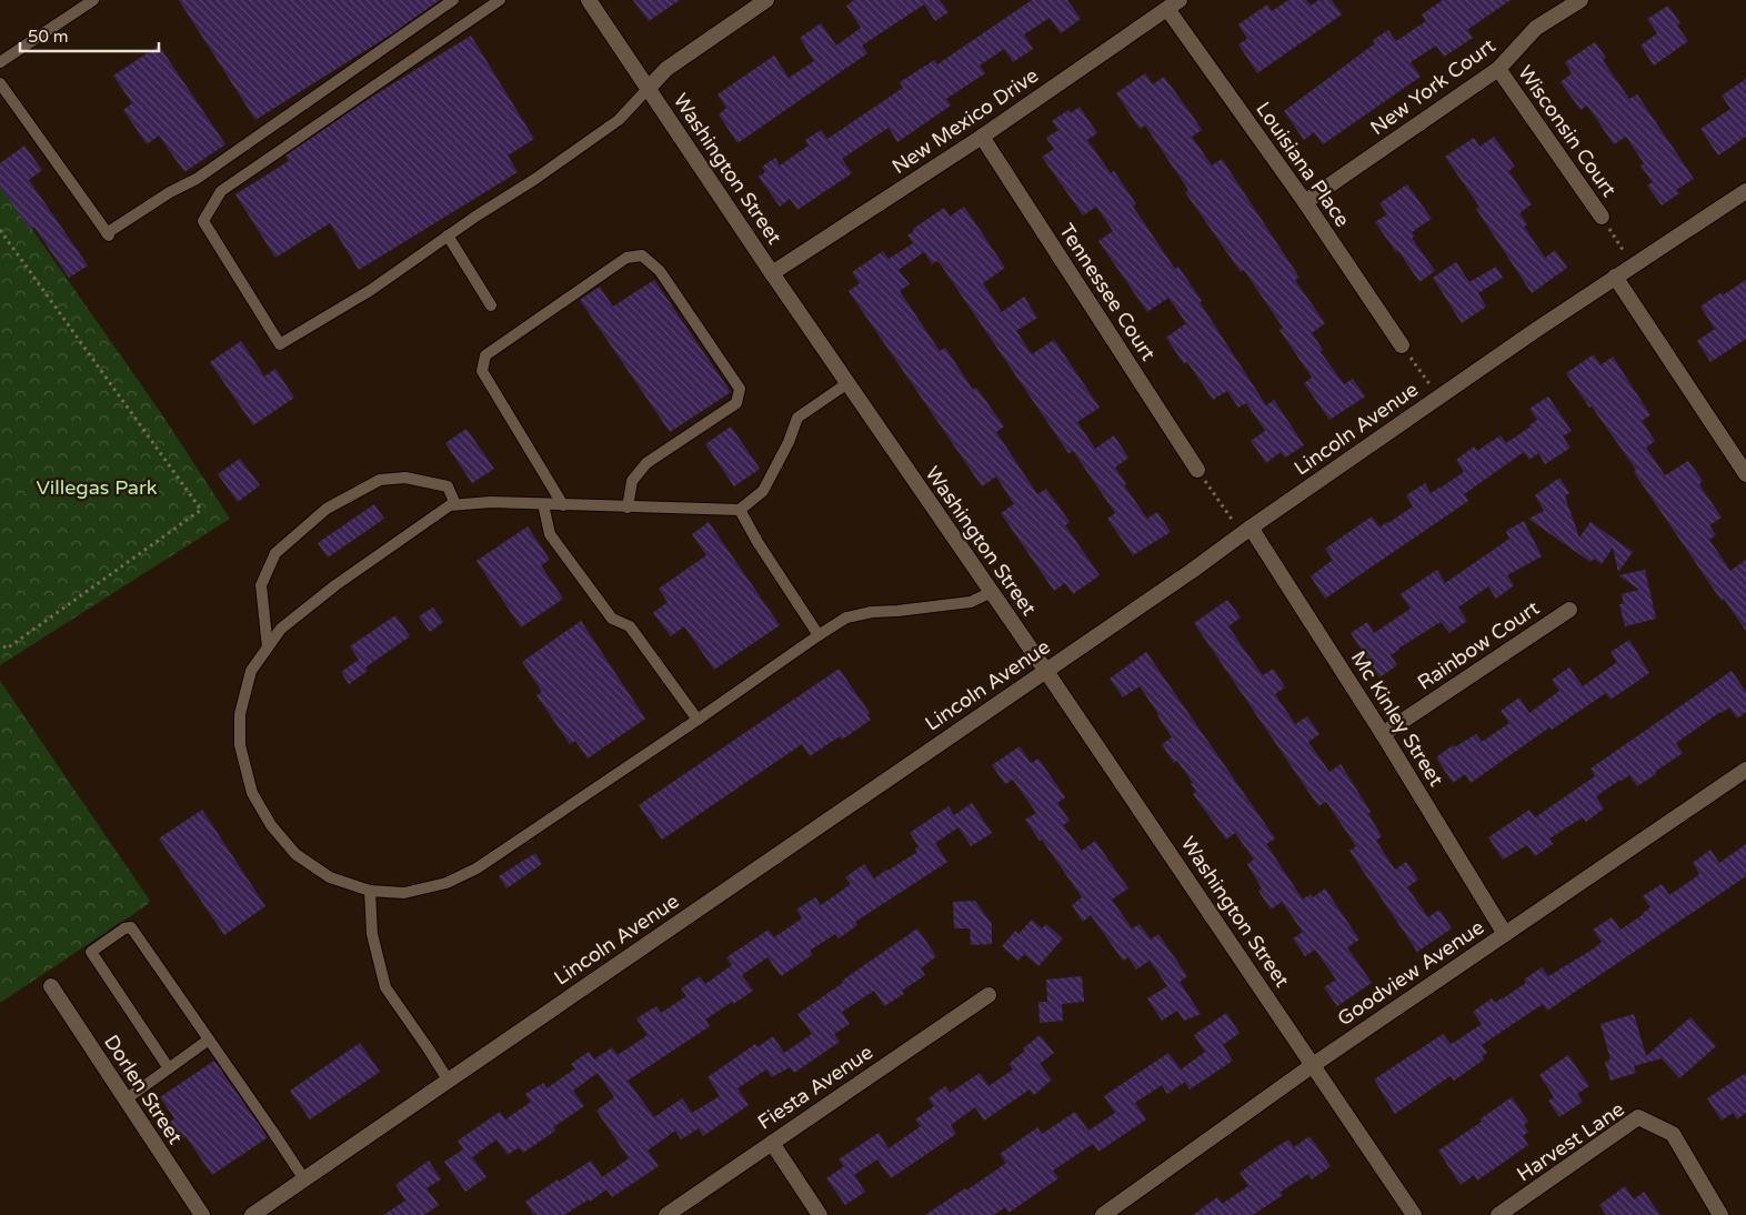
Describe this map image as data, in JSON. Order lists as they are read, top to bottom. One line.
{"streets":{"street":["New York Court","New Mexico Drive","Wisconsin Court","Louisiana Place","Washington Street","Tennessee Court","Lincoln Avenue","Rainbow Court","Mc Kinley Street","Goodview Avenue","Fiesta Avenue","Dorlen Street","Harvest Lane"]},"crossings":[["New York Court","Wisconsin Court"],["New York Court","Louisiana Place"],["New Mexico Drive","Louisiana Place"],["New Mexico Drive","Washington Street"],["New Mexico Drive","Tennessee Court"],["Washington Street","Lincoln Avenue"],["Washington Street","Goodview Avenue"],["Lincoln Avenue","Mc Kinley Street"],["Rainbow Court","Mc Kinley Street"],["Mc Kinley Street","Goodview Avenue"]],"parks":["Villegas Park"],"scale_bar":"50 m"}
